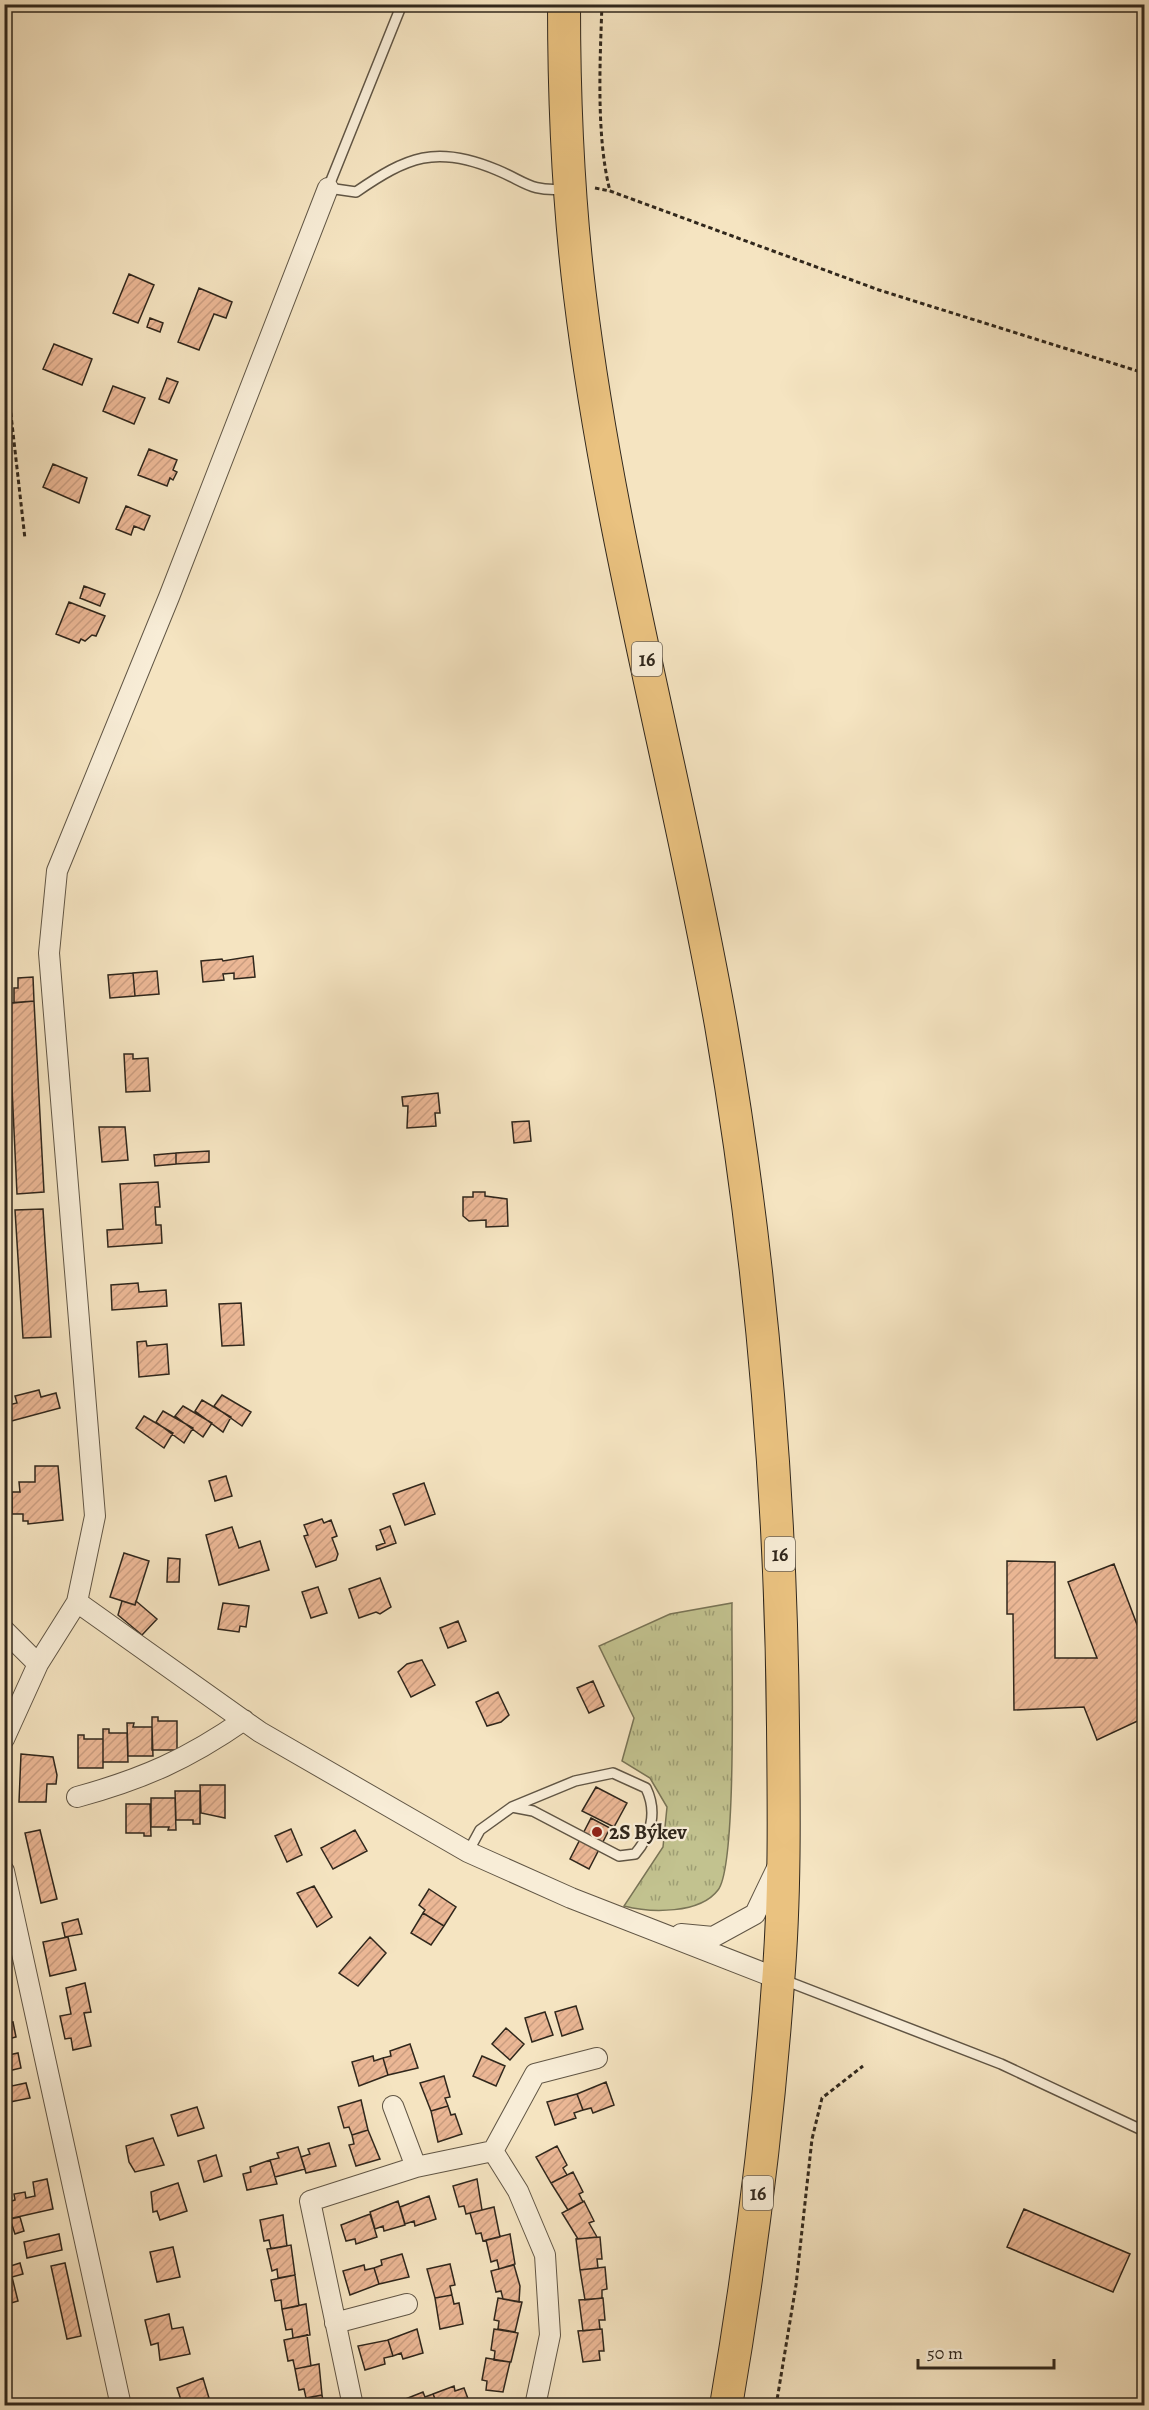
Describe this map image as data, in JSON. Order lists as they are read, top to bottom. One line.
{"streets":{"main road":["16"]},"places":["2S Býkev"],"scale_bar":"50 m"}
